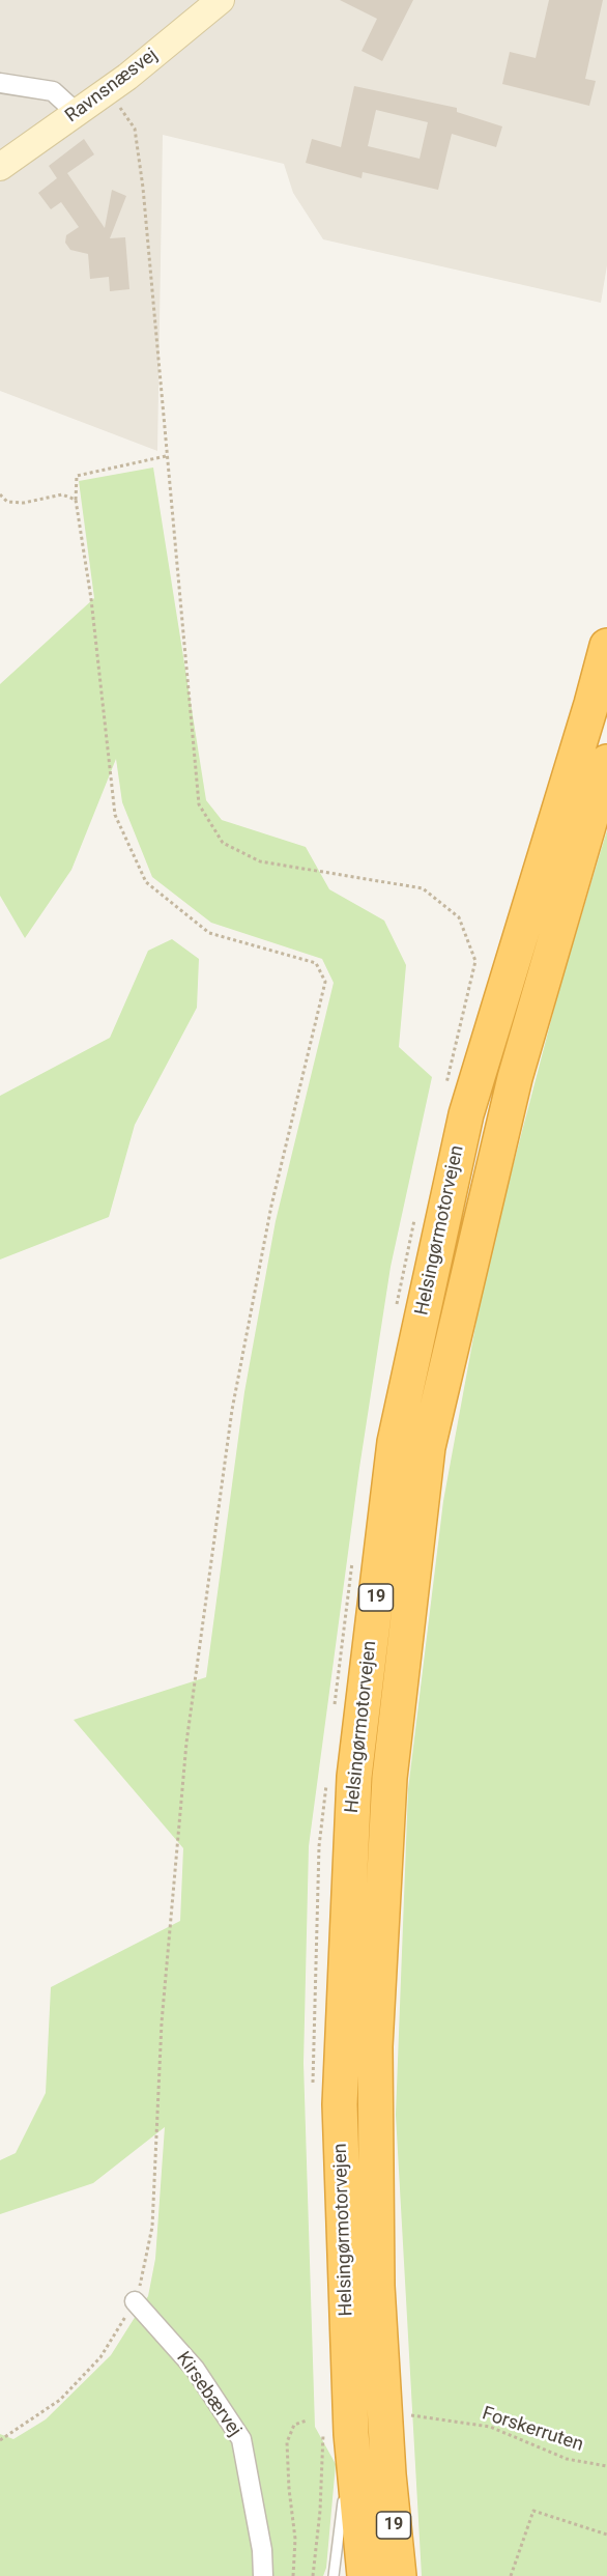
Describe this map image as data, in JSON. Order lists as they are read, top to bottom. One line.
{"streets":{"highway":["Helsingørmotorvejen","19"],"main road":["Ravnsnæsvej"],"street":["Kirsebærvej"],"path":["Forskerruten"]}}
